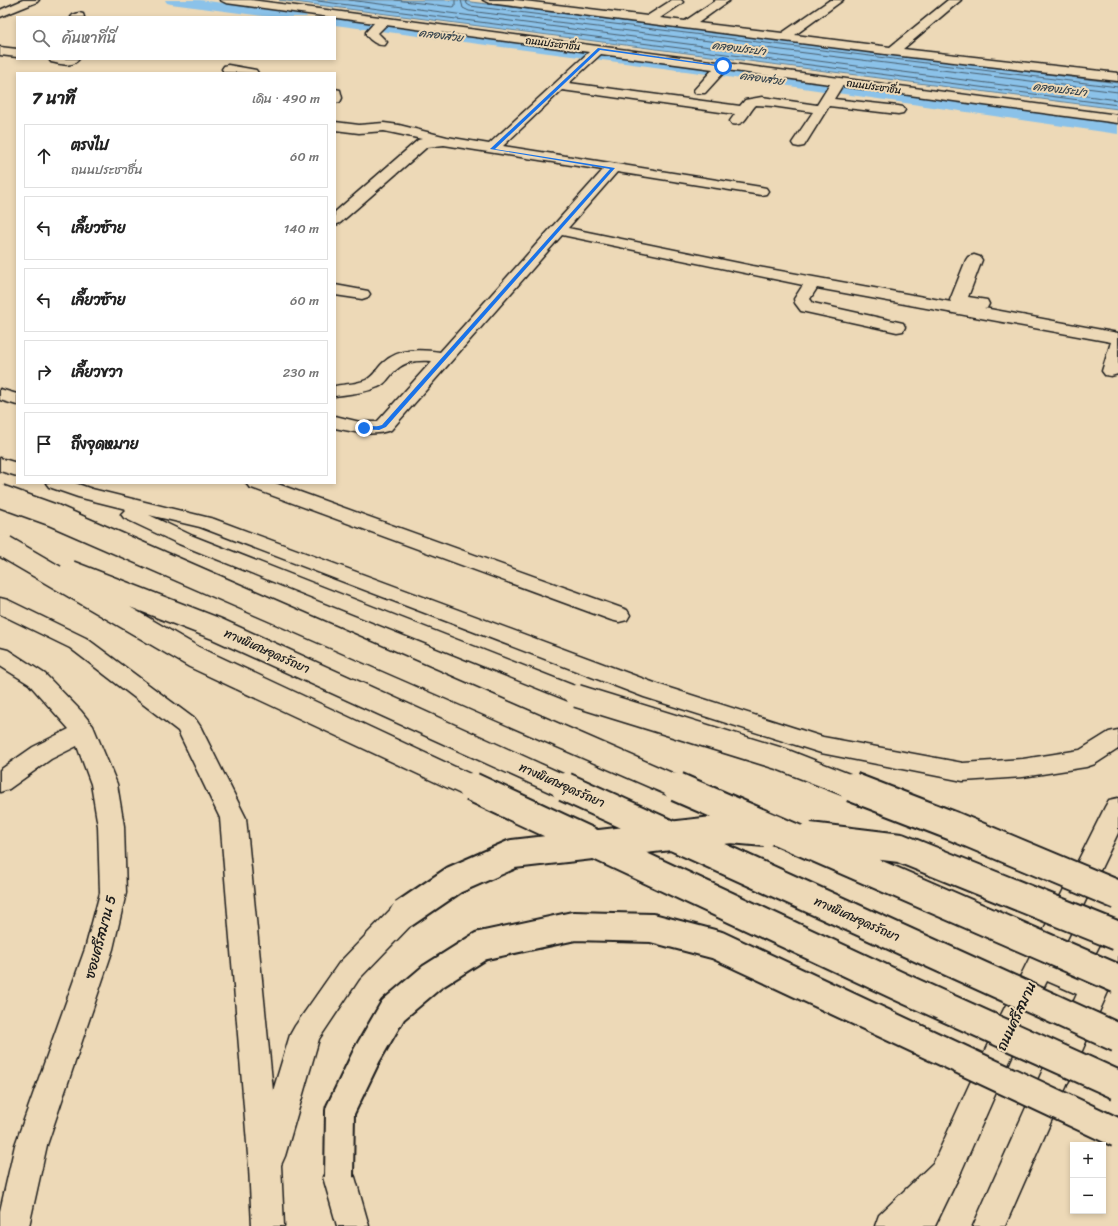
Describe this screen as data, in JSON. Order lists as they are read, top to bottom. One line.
{"streets":{"main road":["ถนนประชาชื่น","ทางพิเศษอุดรรัถยา","ซอยศรีสมาน 5","ถนนศรีสมาน"]},"water":["คลองส่วย","คลองประปา"],"page":{"search":"ค้นหาที่นี่","heading":["7 นาที","เดิน · 490 m"],"list":[["ตรงไป","ถนนประชาชื่น","60 m"],["เลี้ยวซ้าย","140 m"],["เลี้ยวซ้าย","60 m"],["เลี้ยวขวา","230 m"],"ถึงจุดหมาย"],"map_buttons":["+","−"]}}
